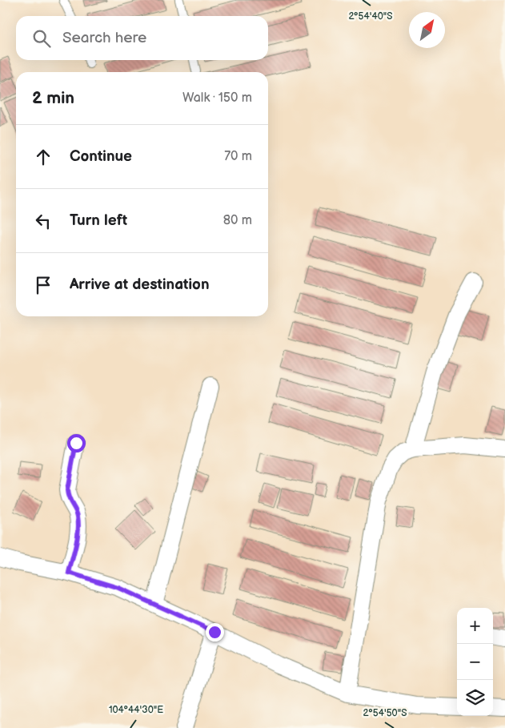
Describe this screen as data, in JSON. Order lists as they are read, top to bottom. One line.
{"north":"top right","page":{"search":"Search here","heading":["2 min","Walk · 150 m"],"list":[["Continue","70 m"],["Turn left","80 m"],"Arrive at destination"],"map_buttons":["+","−"]},"coordinates":["2°54'40\"S","104°44'30\"E","2°54'50\"S"]}
